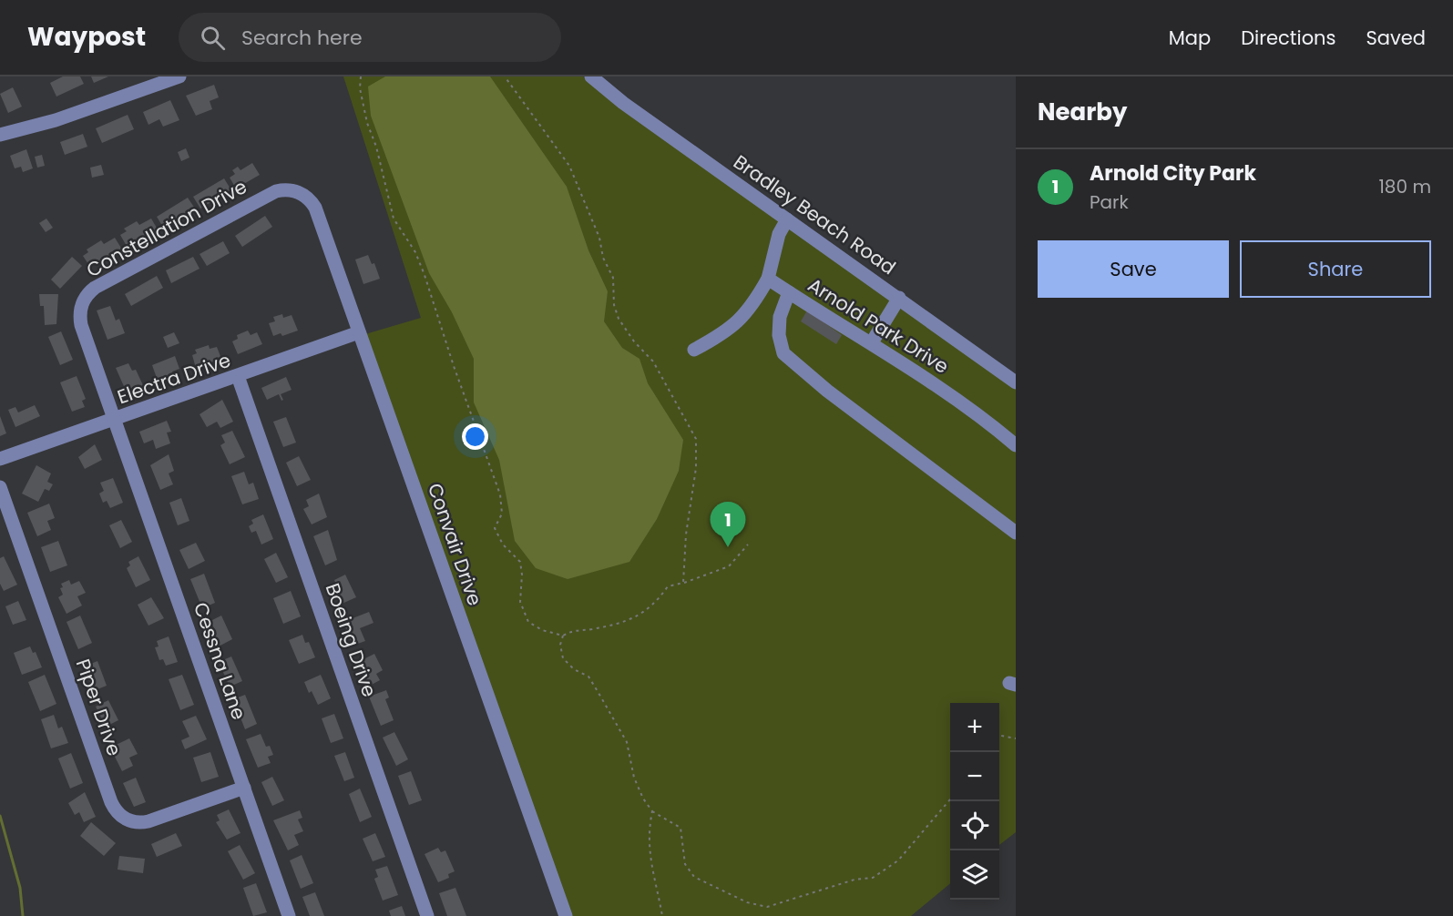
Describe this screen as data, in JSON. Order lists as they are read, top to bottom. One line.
{"streets":{"street":["Bradley Beach Road","Constellation Drive","Arnold Park Drive","Electra Drive","Convair Drive","Boeing Drive","Cessna Lane","Piper Drive"]},"crossings":[["Constellation Drive","Electra Drive"],["Constellation Drive","Convair Drive"],["Constellation Drive","Cessna Lane"],["Electra Drive","Convair Drive"],["Electra Drive","Boeing Drive"],["Electra Drive","Cessna Lane"],["Cessna Lane","Piper Drive"]],"page":{"header":"Waypost","search":"Search here","nav":["Map","Directions","Saved"],"heading":"Nearby","list":[{"mark":"1","name":"Arnold City Park","note":"Park","value":"180 m"}],"buttons":["Save","Share"],"pins":"1","map_buttons":["+","−"]}}
